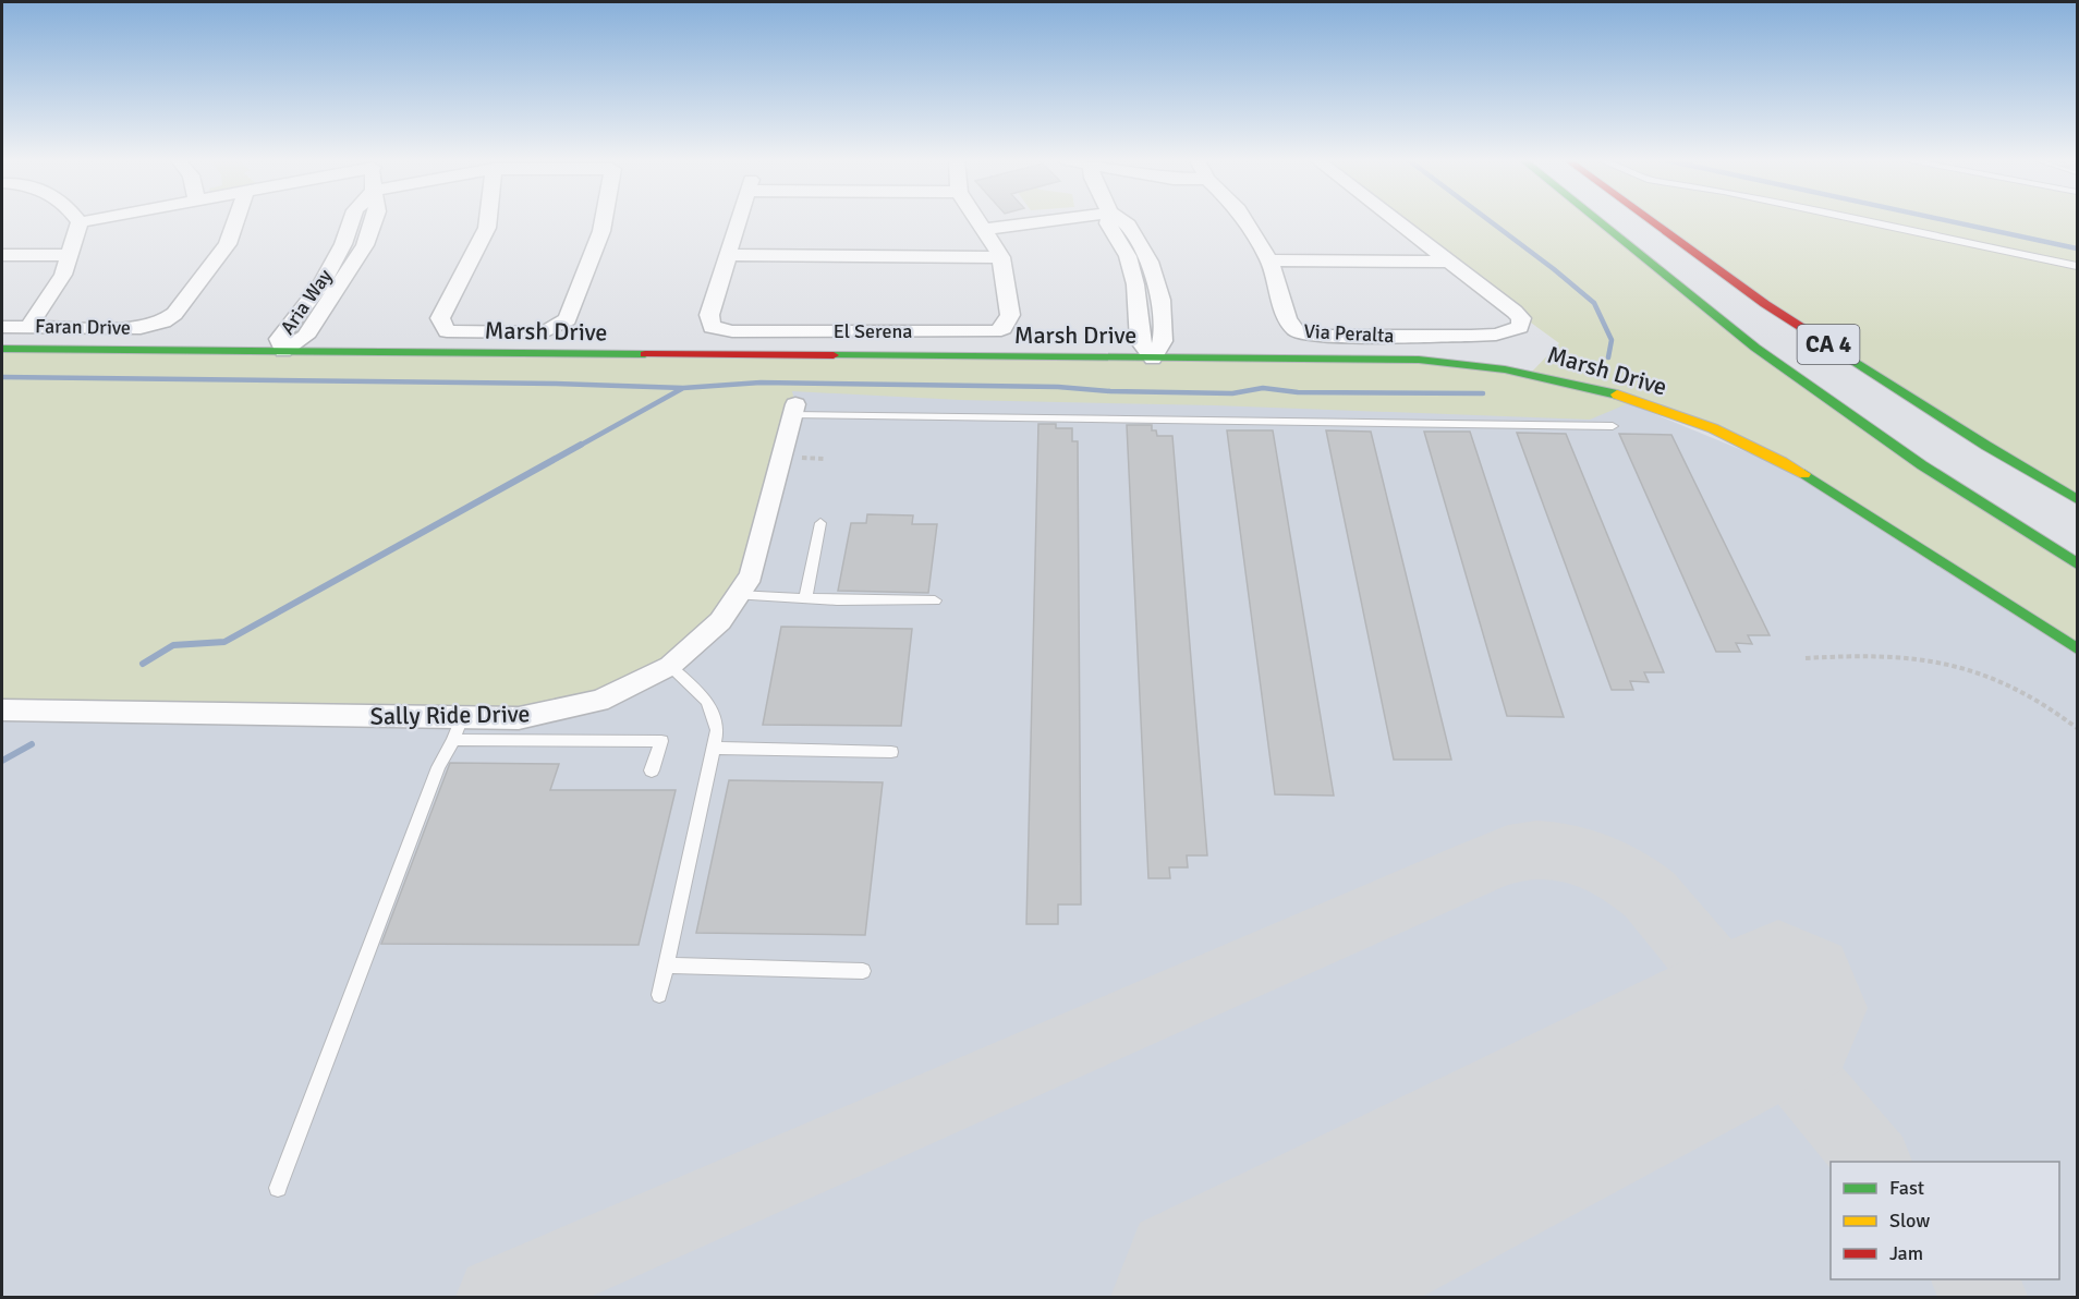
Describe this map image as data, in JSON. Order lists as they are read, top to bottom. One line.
{"streets":{"main road":["Marsh Drive","CA 4"],"street":["Aria Way","Faran Drive","El Serena","Via Peralta","Sally Ride Drive"]},"crossings":[["Aria Way","Marsh Drive"]],"legend":["Fast","Slow","Jam"]}
